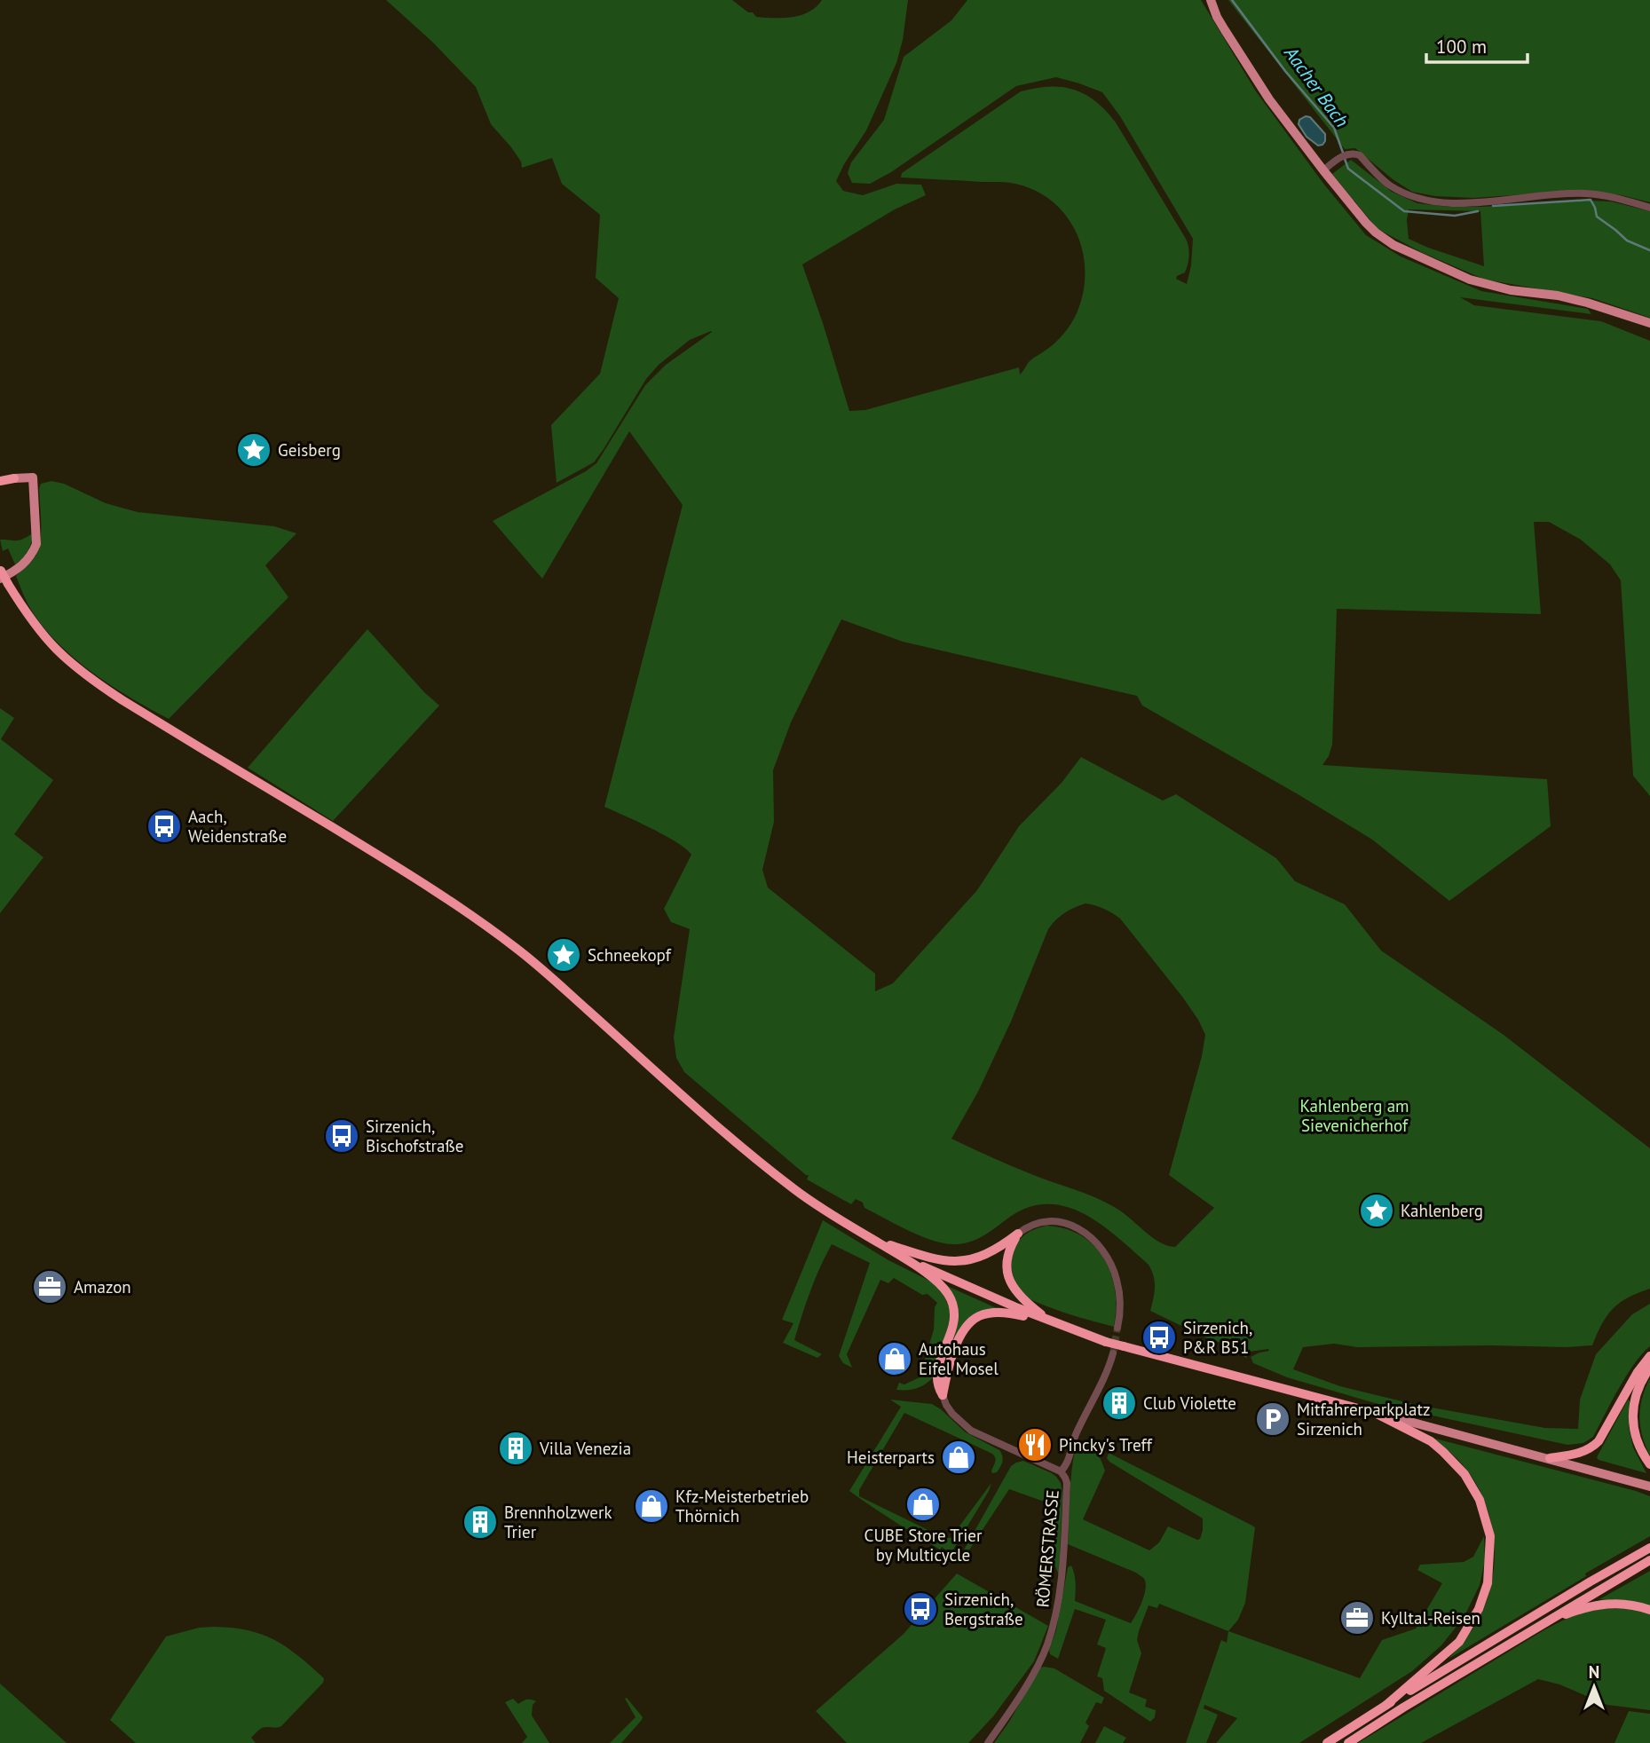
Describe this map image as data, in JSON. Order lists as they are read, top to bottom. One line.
{"streets":{"street":["RÖMERSTRASSE"]},"water":["Aacher Bach"],"parks":["Kahlenberg am Sievenicherhof"],"places":{"place":["Geisberg","Schneekopf","Kahlenberg"],"bus stop":["Aach, Weidenstraße","Sirzenich, Bischofstraße","Sirzenich, P&R B51","Sirzenich, Bergstraße"],"office":["Amazon","Kylltal-Reisen"],"shop":["Autohaus Eifel Mosel","Heisterparts","CUBE Store Trier by Multicycle","Kfz-Meisterbetrieb Thörnich"],"building":["Club Violette","Villa Venezia","Brennholzwerk Trier"],"parking":["Mitfahrerparkplatz Sirzenich"],"restaurant":["Pincky's Treff"]},"scale_bar":"100 m","north":"top"}
